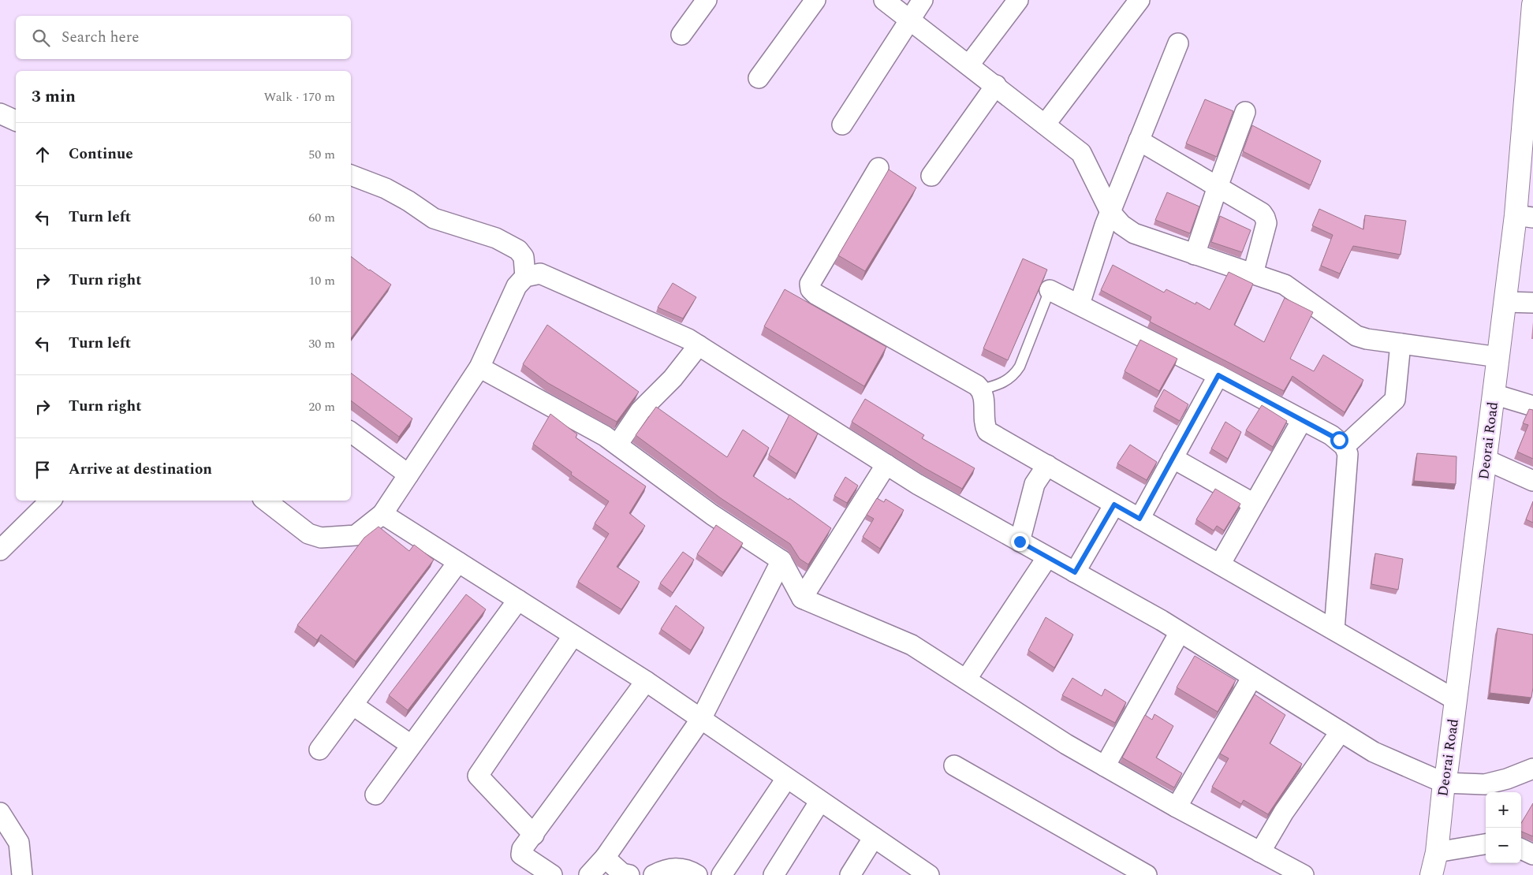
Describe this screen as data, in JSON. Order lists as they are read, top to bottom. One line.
{"streets":{"street":["Deorai Road"]},"page":{"search":"Search here","heading":["3 min","Walk · 170 m"],"list":[["Continue","50 m"],["Turn left","60 m"],["Turn right","10 m"],["Turn left","30 m"],["Turn right","20 m"],"Arrive at destination"],"map_buttons":["+","−"]}}
